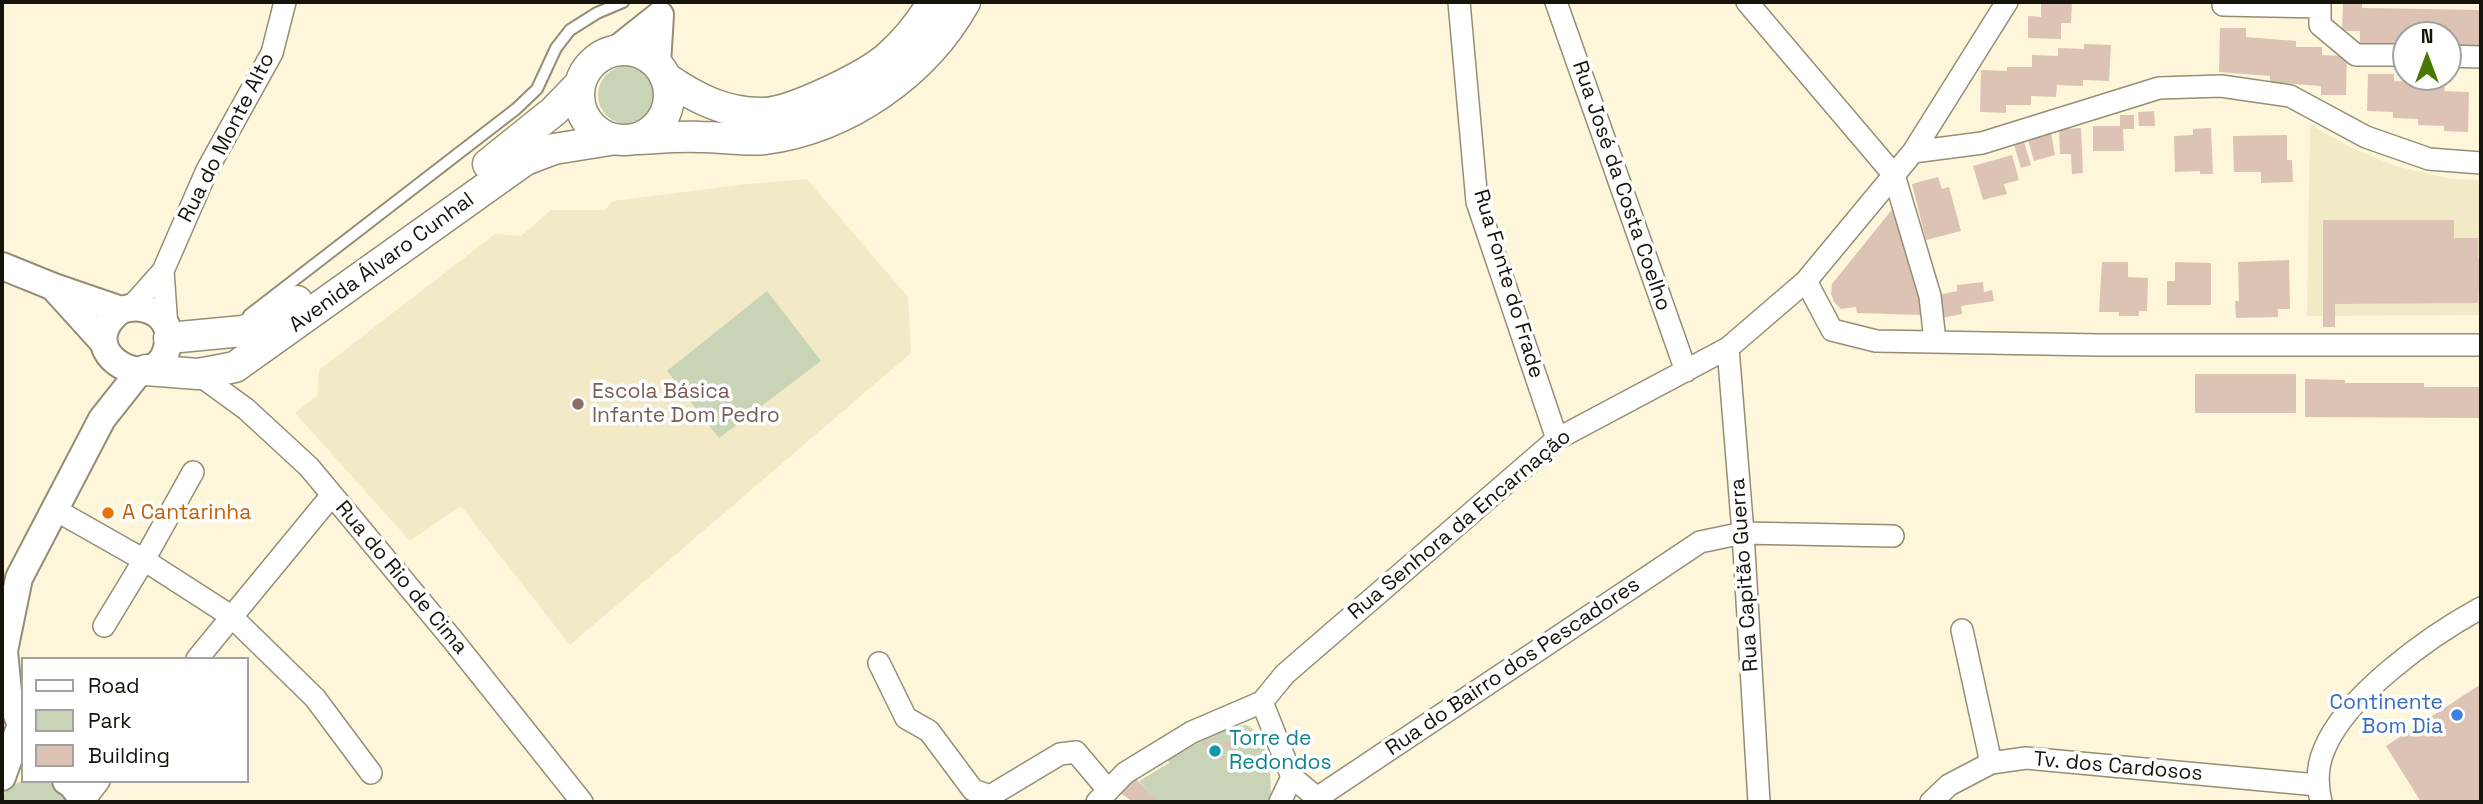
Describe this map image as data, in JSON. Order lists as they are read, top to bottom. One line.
{"streets":{"main road":["Avenida Álvaro Cunhal"],"street":["Rua do Monte Alto","Rua José da Costa Coelho","Rua Fonte do Frade","Rua Senhora da Encarnação","Rua Capitão Guerra","Rua do Rio de Cima","Rua do Bairro dos Pescadores","Tv. dos Cardosos"]},"crossings":[["Rua José da Costa Coelho","Rua Senhora da Encarnação"],["Avenida Álvaro Cunhal","Rua do Rio de Cima"],["Rua Fonte do Frade","Rua Senhora da Encarnação"],["Rua Senhora da Encarnação","Rua Capitão Guerra"],["Rua Capitão Guerra","Rua do Bairro dos Pescadores"]],"places":["Escola Básica Infante Dom Pedro","A Cantarinha","Continente Bom Dia","Torre de Redondos"],"legend":["Road","Park","Building"],"north":"top"}
